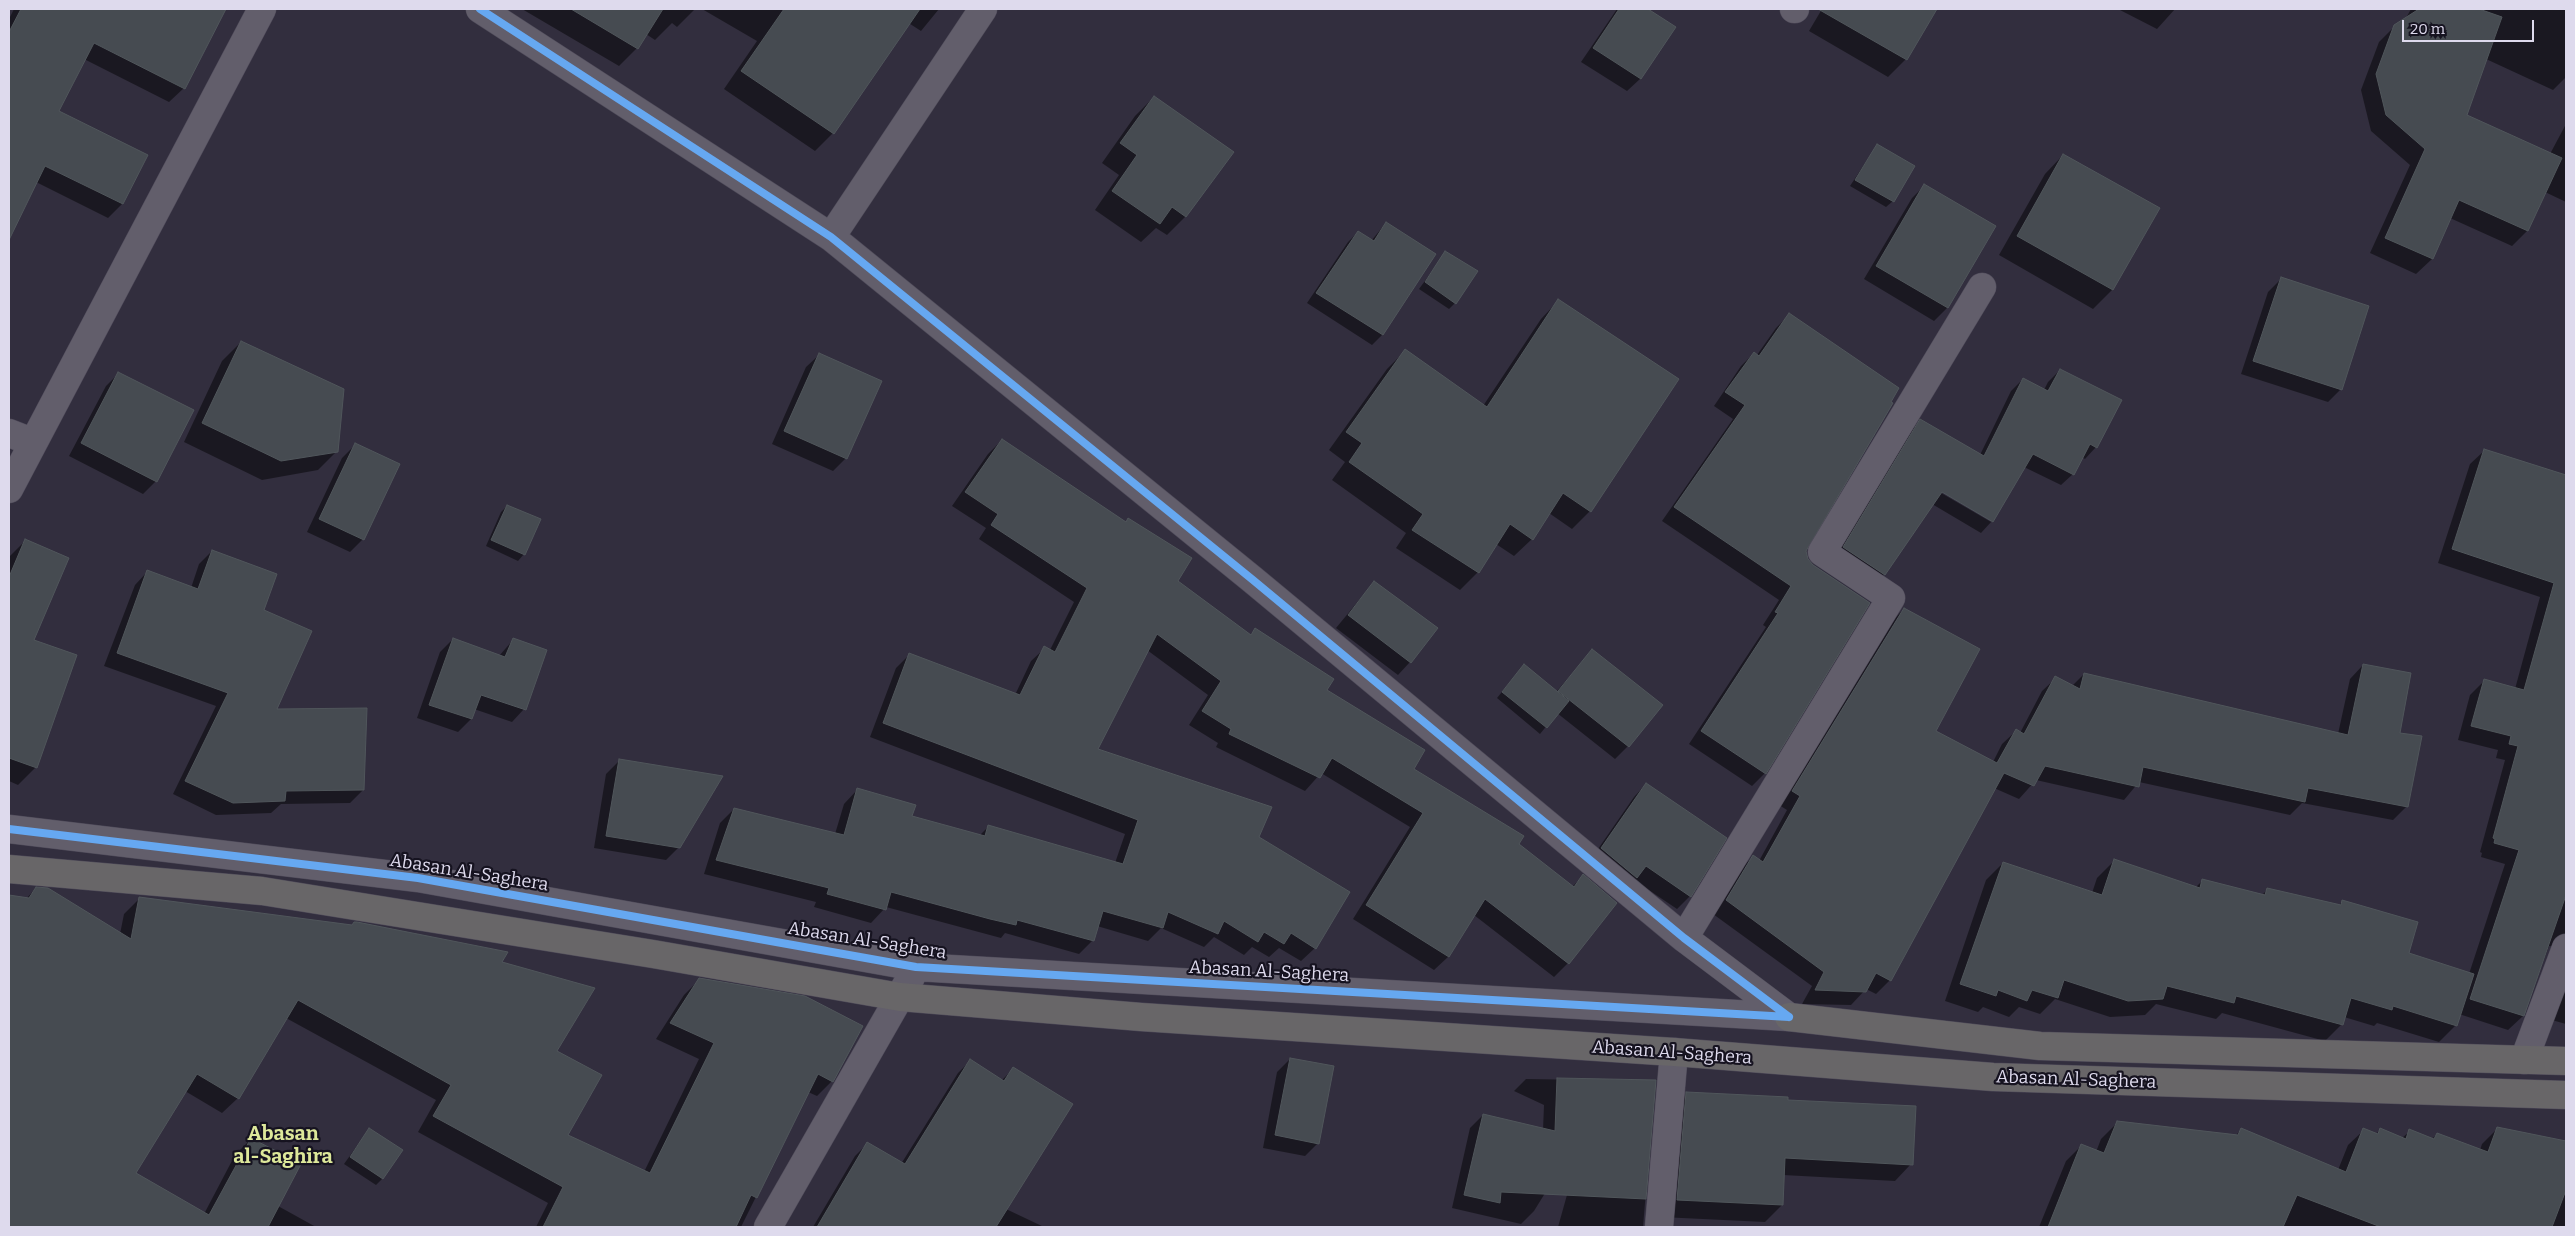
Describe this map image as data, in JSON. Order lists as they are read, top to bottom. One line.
{"streets":{"main road":["Abasan Al-Saghera"]},"districts":["Abasan al-Saghira"],"scale_bar":"20 m"}
